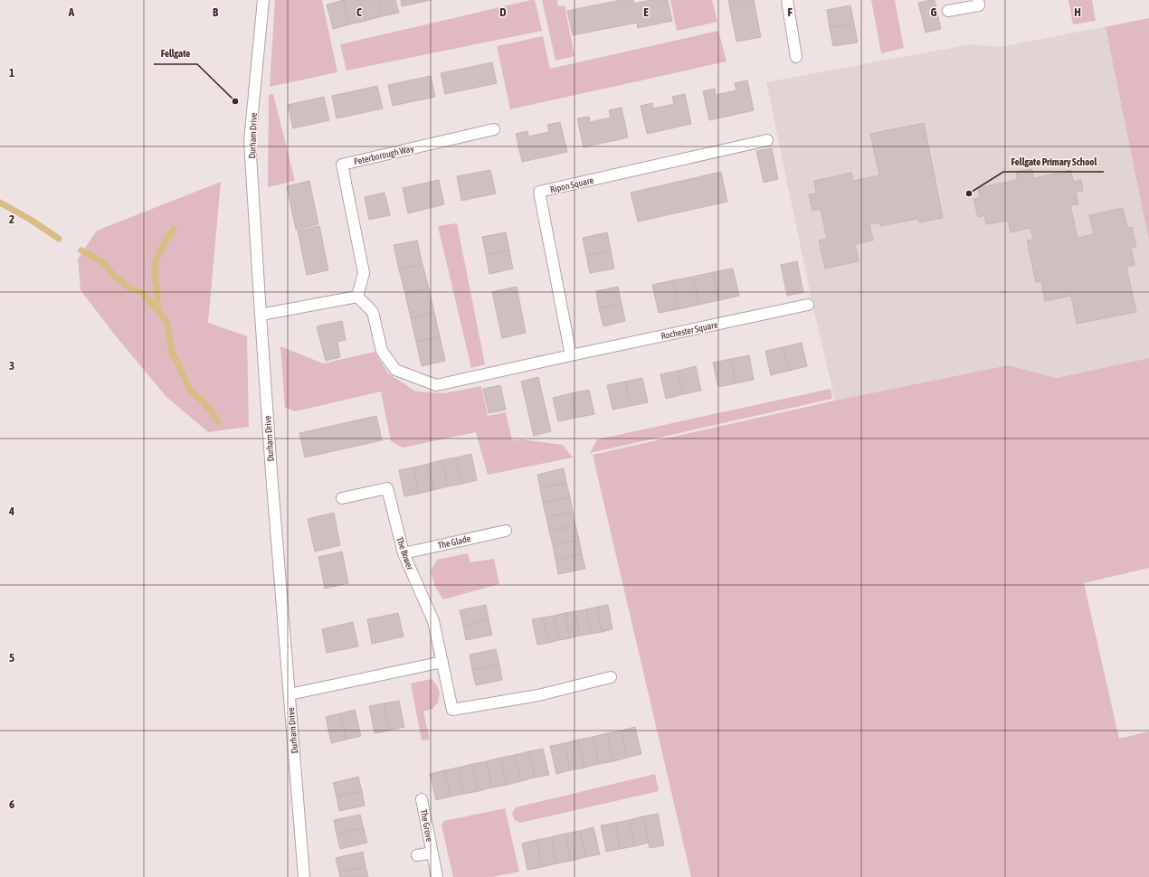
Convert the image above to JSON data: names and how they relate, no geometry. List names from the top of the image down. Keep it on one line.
{"streets":{"street":["Durham Drive","Peterborough Way","Ripon Square","Rochester Square","The Glade","The Bower","The Grove"]},"crossings":[["Ripon Square","Rochester Square"],["The Glade","The Bower"]],"places":["Fellgate","Fellgate Primary School"],"grid":{"columns":["A","B","C","D","E","F","G","H"],"rows":["1","2","3","4","5","6"]}}
